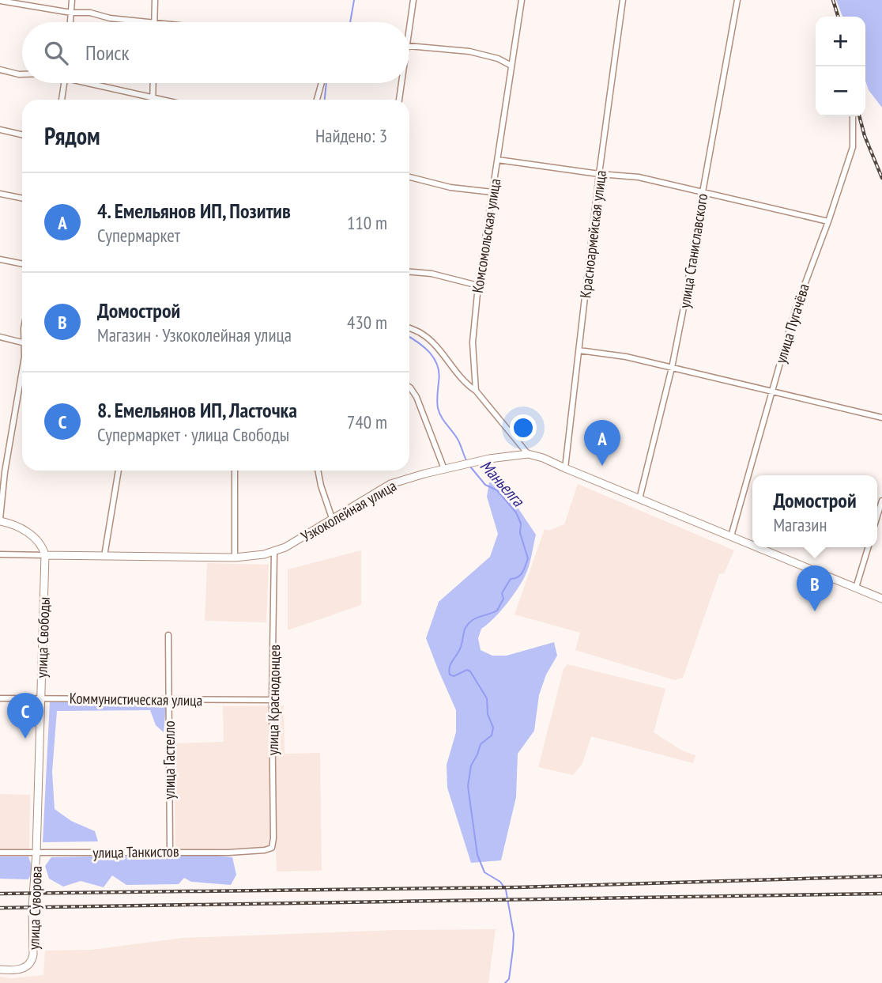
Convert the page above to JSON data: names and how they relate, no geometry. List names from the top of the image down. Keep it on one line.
{"streets":{"street":["Красноармейская улица","Комсомольская улица","улица Станиславского","улица Пугачёва","Узкоколейная улица","улица Свободы","Коммунистическая улица","улица Краснодонцев","улица Гастелло","улица Танкистов","улица Суворова"]},"crossings":[["Красноармейская улица","Узкоколейная улица"],["улица Станиславского","Узкоколейная улица"],["улица Пугачёва","Узкоколейная улица"],["Узкоколейная улица","улица Свободы"],["Узкоколейная улица","улица Краснодонцев"],["улица Свободы","Коммунистическая улица"],["улица Свободы","улица Танкистов"],["улица Свободы","улица Суворова"],["Коммунистическая улица","улица Краснодонцев"],["Коммунистическая улица","улица Гастелло"],["улица Краснодонцев","улица Танкистов"],["улица Гастелло","улица Танкистов"],["улица Танкистов","улица Суворова"]],"water":["Маньелга"],"page":{"map_buttons":["+","−"],"search":"Поиск","heading":["Рядом","Найдено: 3"],"list":[{"mark":"A","name":"4. Емельянов ИП, Позитив","note":"Супермаркет","value":"110 m"},{"mark":"B","name":"Домострой","note":"Магазин · Узкоколейная улица","value":"430 m"},{"mark":"C","name":"8. Емельянов ИП, Ласточка","note":"Супермаркет · улица Свободы","value":"740 m"}],"pins":["A","B","C"],"popup":["Домострой","Магазин"]}}
